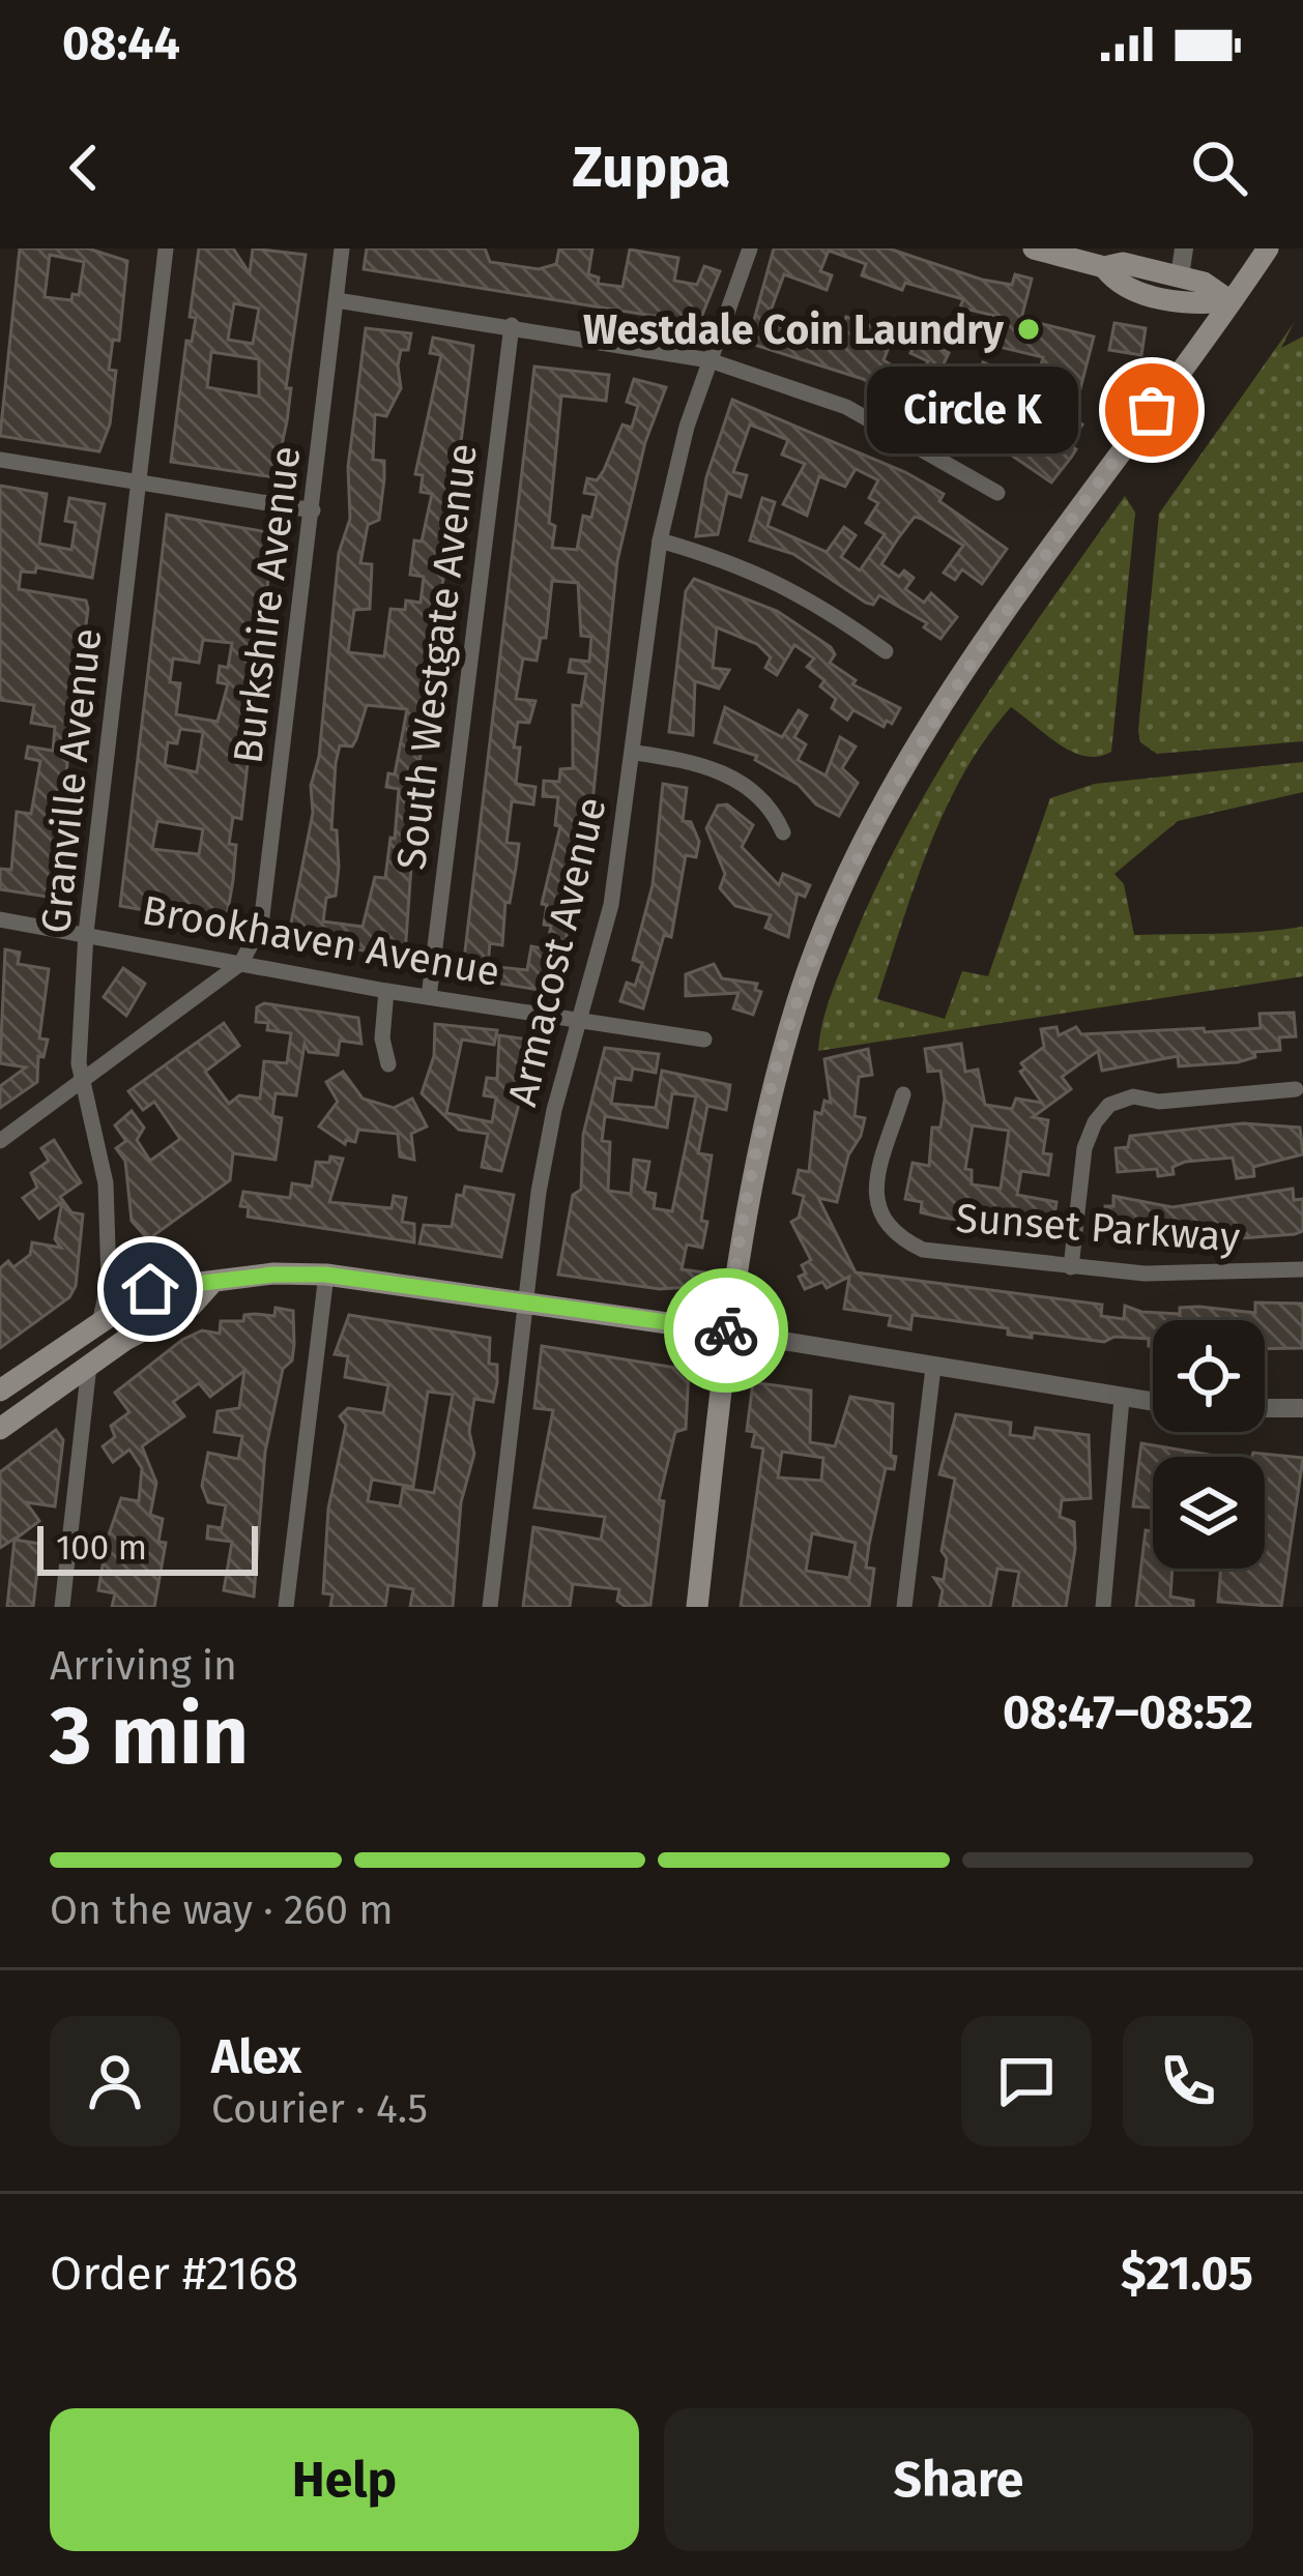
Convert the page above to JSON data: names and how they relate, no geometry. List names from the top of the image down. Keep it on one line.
{"streets":{"street":["Burkshire Avenue","South Westgate Avenue","Granville Avenue","Brookhaven Avenue","Armacost Avenue","Sunset Parkway"]},"crossings":[["Burkshire Avenue","Brookhaven Avenue"],["South Westgate Avenue","Brookhaven Avenue"],["Granville Avenue","Brookhaven Avenue"],["Brookhaven Avenue","Armacost Avenue"]],"places":["Westdale Coin Laundry","Circle K"],"scale_bar":"100 m","page":{"status":"08:44","header":"Zuppa","bubble":"Circle K","scale":"100 m","heading":["3 min","Arriving in","08:47–08:52"],"panel":["Alex","Courier · 4.5","Order #2168","$21.05"],"bar":"On the way · 260 m","buttons":["Help","Share"]}}
